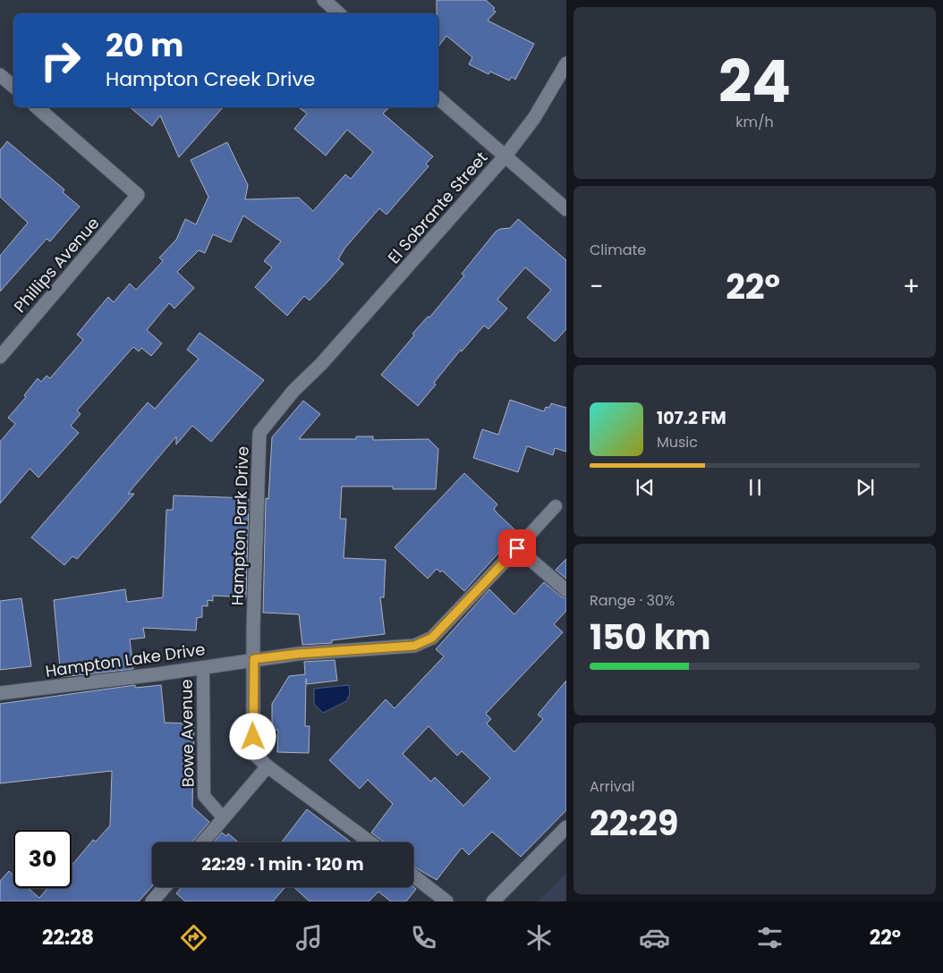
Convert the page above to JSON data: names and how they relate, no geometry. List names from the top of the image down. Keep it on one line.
{"streets":{"street":["El Sobrante Street","Phillips Avenue","Hampton Park Drive","Hampton Lake Drive"],"lane":["Bowe Avenue"]},"crossings":[["El Sobrante Street","Hampton Park Drive"],["Hampton Park Drive","Hampton Lake Drive"],["Hampton Lake Drive","Bowe Avenue"]],"page":{"tile":[["24","km/h"],"Climate",["Range · 30%","150 km"],["Arrival","22:29"]],"turn":["20 m","Hampton Creek Drive"],"heat":["−","22°","+"],"song":["107.2 FM","Music"],"limit":"30","trip":"22:29 · 1 min · 120 m","tabs":["22:28","22°"]}}
